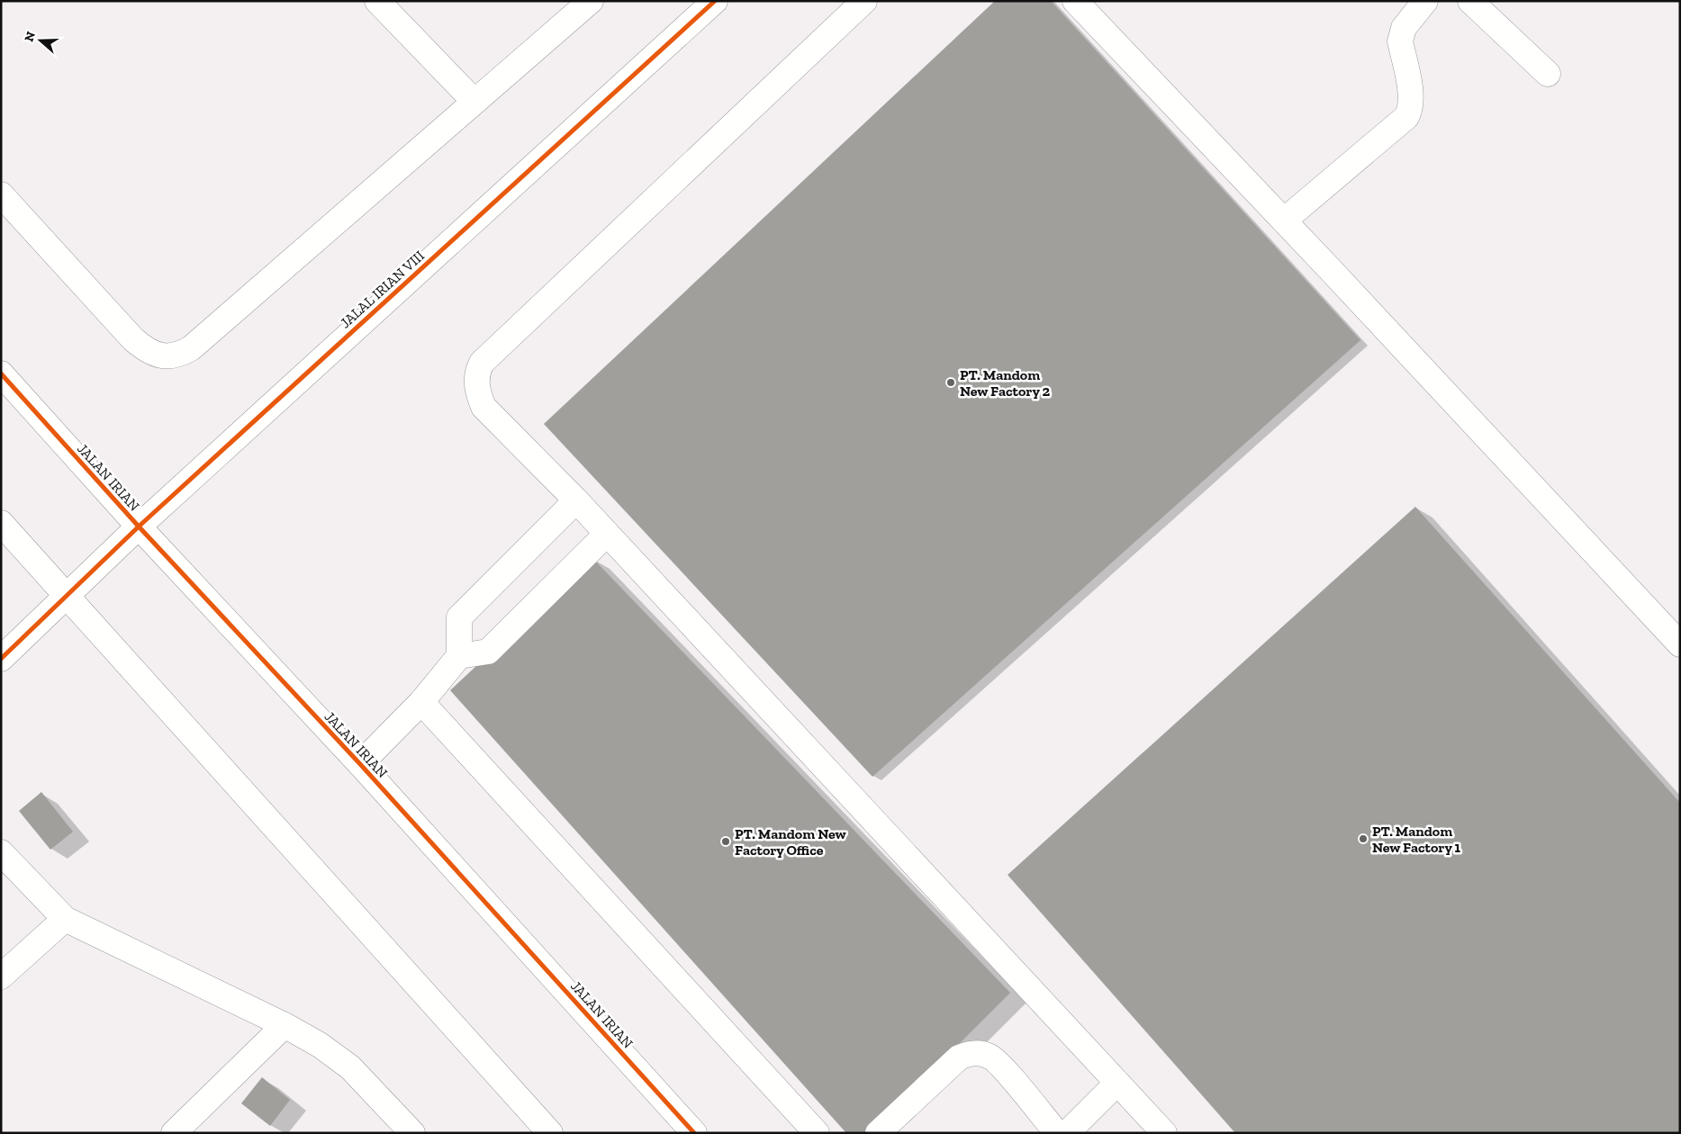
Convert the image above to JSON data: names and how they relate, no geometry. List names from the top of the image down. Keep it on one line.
{"streets":{"street":["JALAL IRIAN VIII","JALAN IRIAN"]},"crossings":[["JALAL IRIAN VIII","JALAN IRIAN"]],"places":["PT. Mandom New Factory 2","PT. Mandom New Factory 1","PT. Mandom New Factory Office"],"north":"left"}
